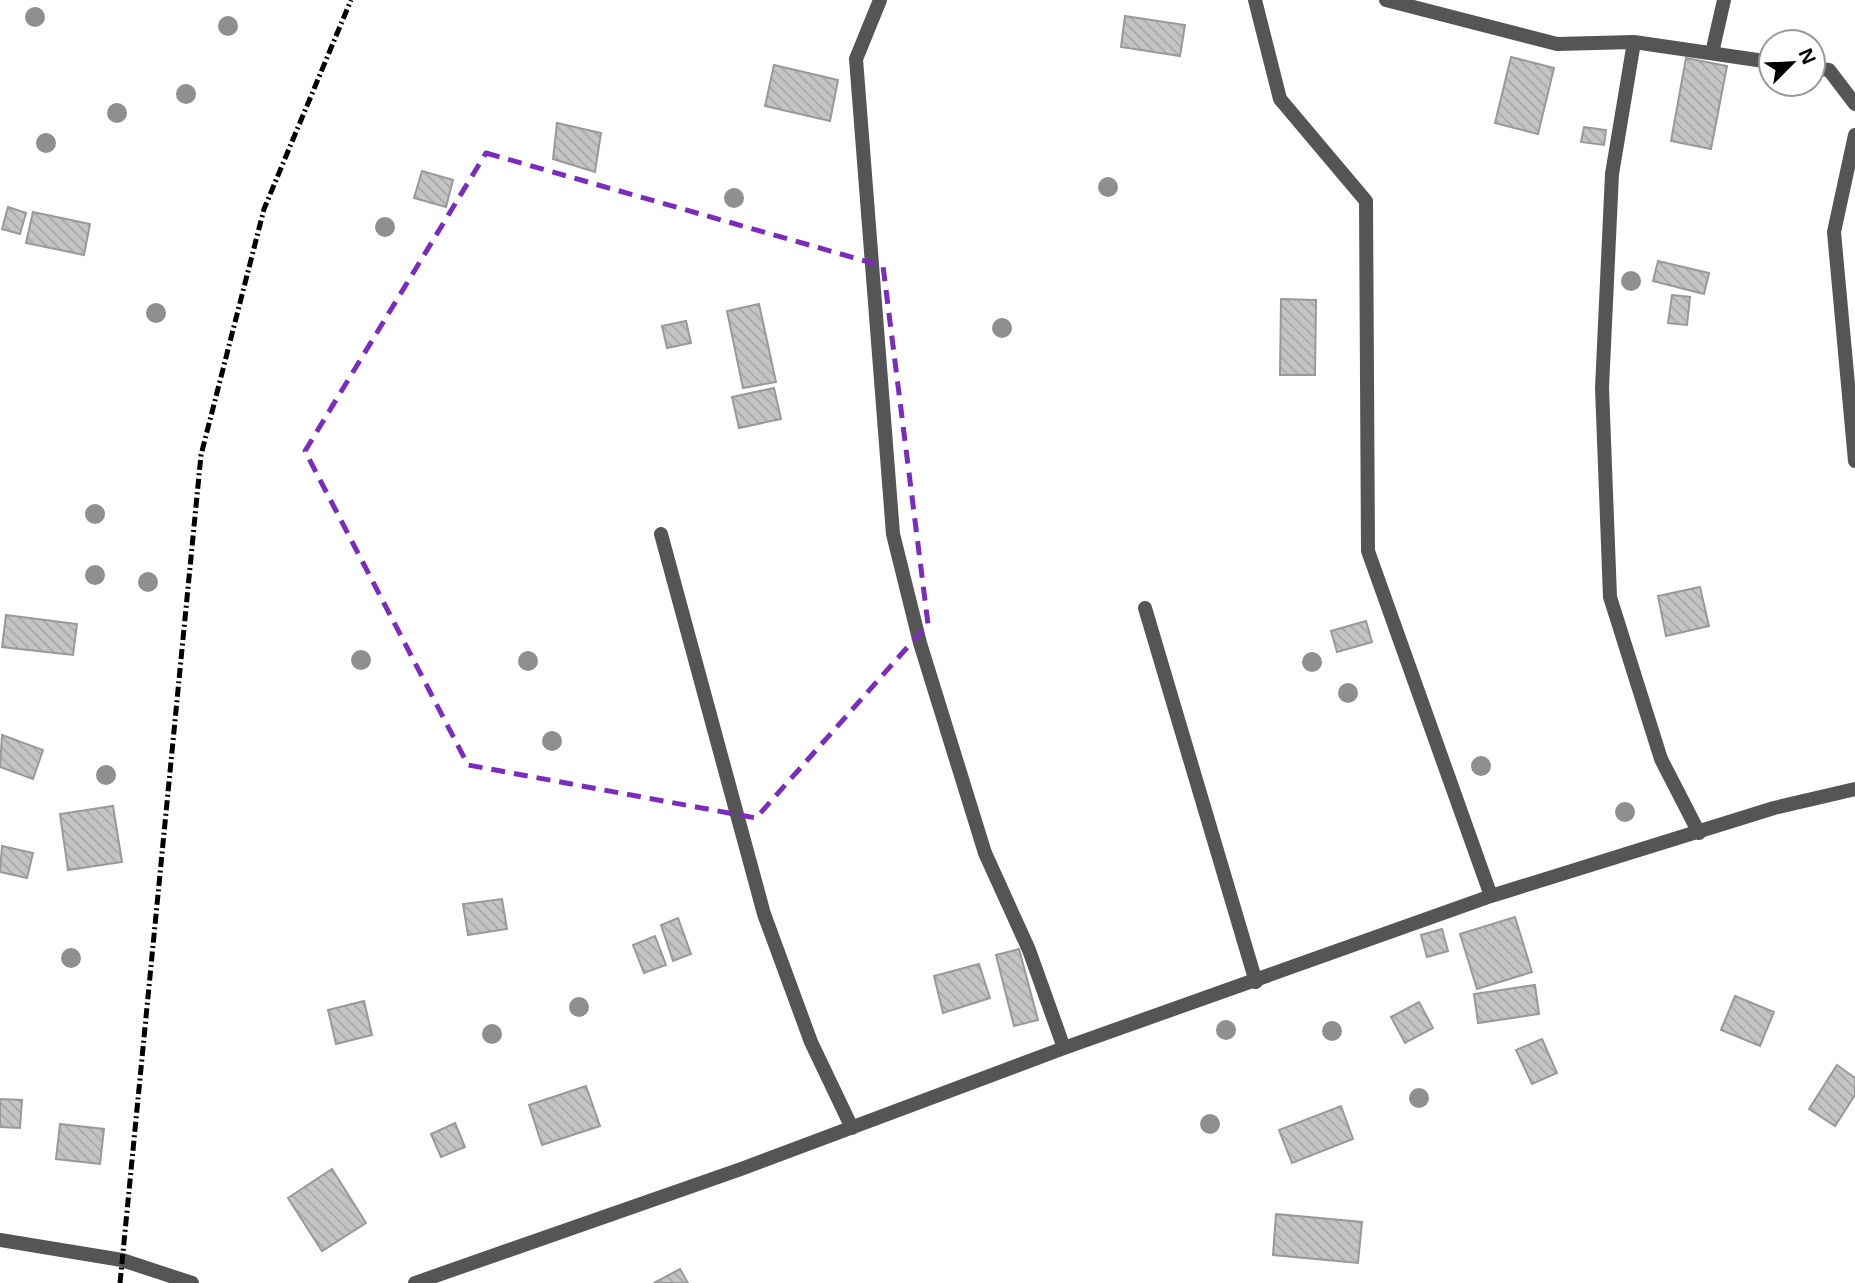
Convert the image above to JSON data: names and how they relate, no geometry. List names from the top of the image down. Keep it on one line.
{"north":"top right"}
